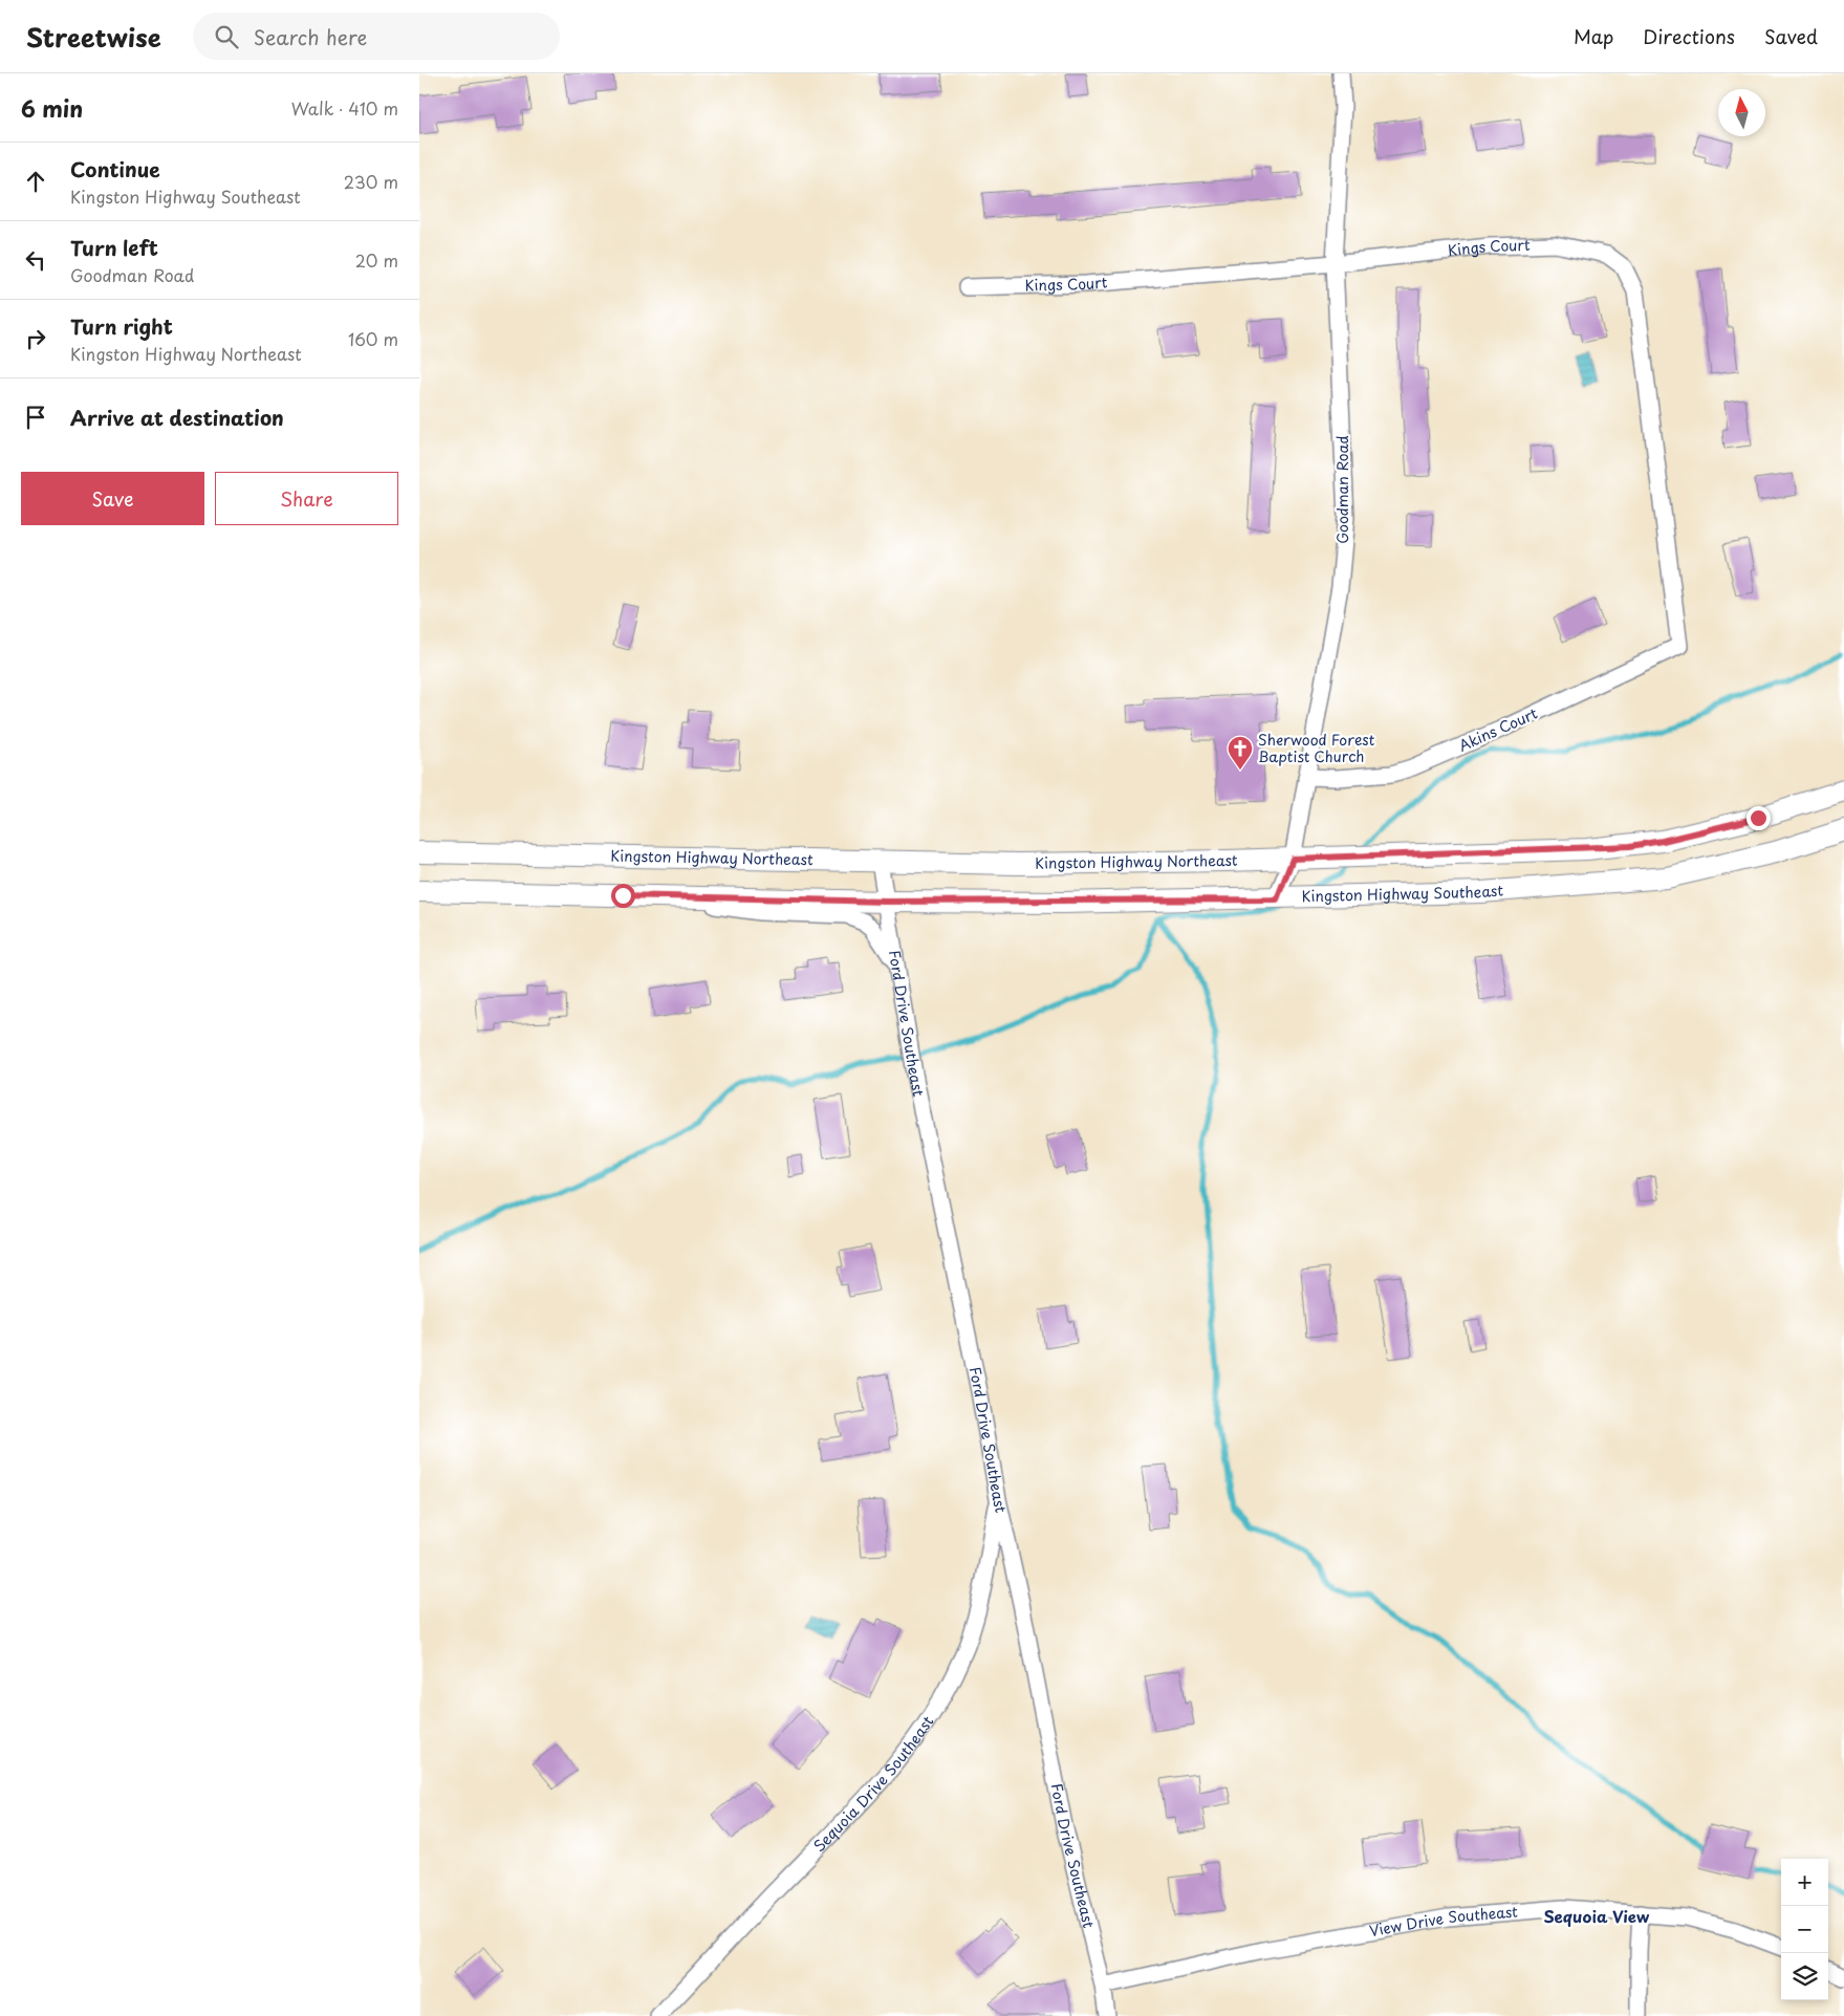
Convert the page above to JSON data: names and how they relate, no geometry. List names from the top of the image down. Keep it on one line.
{"streets":{"main road":["Kingston Highway Northeast","Kingston Highway Southeast"],"street":["Kings Court","Goodman Road","Akins Court","Ford Drive Southeast","Sequoia Drive Southeast","View Drive Southeast"]},"crossings":[["Kings Court","Goodman Road"],["Kings Court","Akins Court"],["Goodman Road","Akins Court"],["Goodman Road","Kingston Highway Northeast"],["Goodman Road","Kingston Highway Southeast"],["Kingston Highway Northeast","Ford Drive Southeast"],["Kingston Highway Southeast","Ford Drive Southeast"],["Ford Drive Southeast","Sequoia Drive Southeast"],["Ford Drive Southeast","View Drive Southeast"]],"districts":["Sequoia View"],"places":{"church":["Sherwood Forest Baptist Church"]},"north":"top","page":{"header":"Streetwise","search":"Search here","nav":["Map","Directions","Saved"],"heading":["6 min","Walk · 410 m"],"list":[["Continue","Kingston Highway Southeast","230 m"],["Turn left","Goodman Road","20 m"],["Turn right","Kingston Highway Northeast","160 m"],"Arrive at destination"],"buttons":["Save","Share"],"map_buttons":["+","−"]}}
